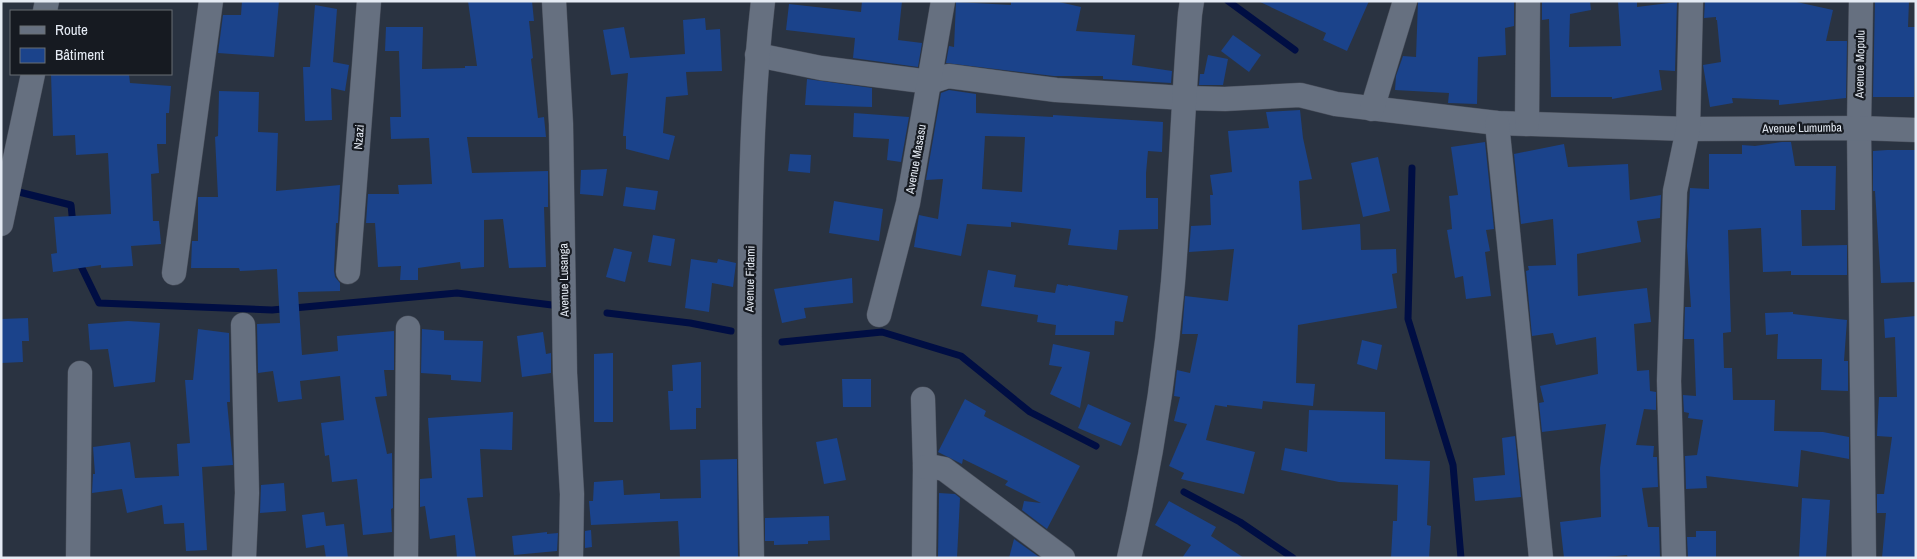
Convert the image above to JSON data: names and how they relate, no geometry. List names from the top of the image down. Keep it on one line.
{"streets":{"street":["Avenue Mopulu","Avenue Lumumba","Nzazi","Avenue Masasu","Avenue Fidami","Avenue Lusanga"]},"crossings":[["Avenue Mopulu","Avenue Lumumba"],["Avenue Lumumba","Avenue Masasu"],["Avenue Lumumba","Avenue Fidami"]],"legend":["Route","Bâtiment"]}
